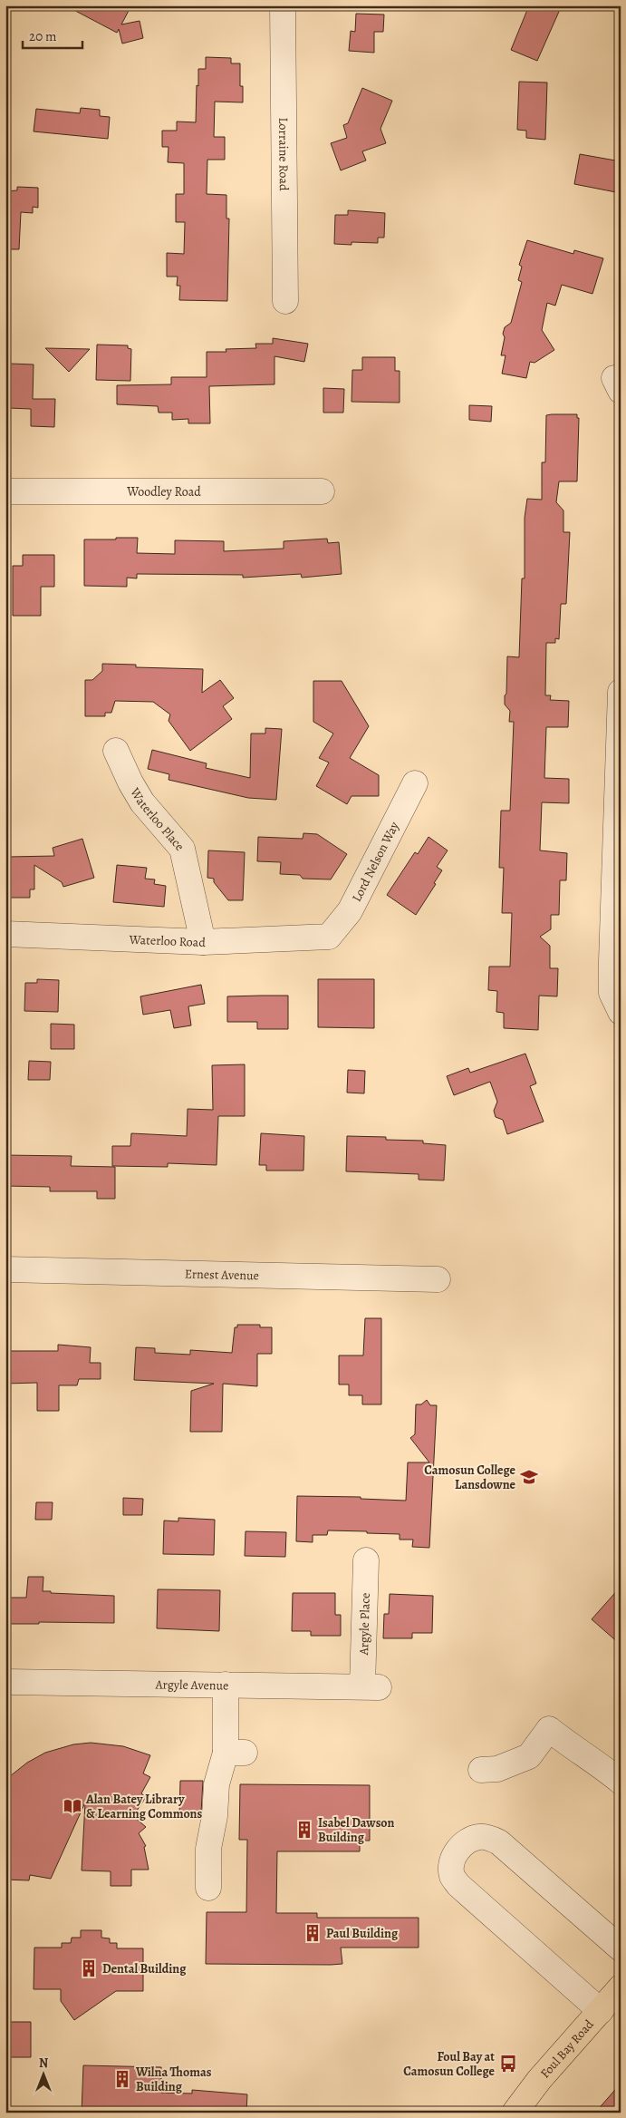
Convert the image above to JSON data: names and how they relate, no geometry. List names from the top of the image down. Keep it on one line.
{"streets":{"main road":["Foul Bay Road"],"street":["Lorraine Road","Woodley Road","Waterloo Place","Lord Nelson Way","Waterloo Road","Ernest Avenue","Argyle Place","Argyle Avenue"]},"crossings":[["Waterloo Place","Waterloo Road"],["Lord Nelson Way","Waterloo Road"],["Argyle Place","Argyle Avenue"]],"places":{"school or university":["Camosun College Lansdowne"],"library":["Alan Batey Library & Learning Commons"],"building":["Isabel Dawson Building","Paul Building","Dental Building","Wilna Thomas Building"],"bus stop":["Foul Bay at Camosun College"]},"scale_bar":"20 m","north":"top"}
